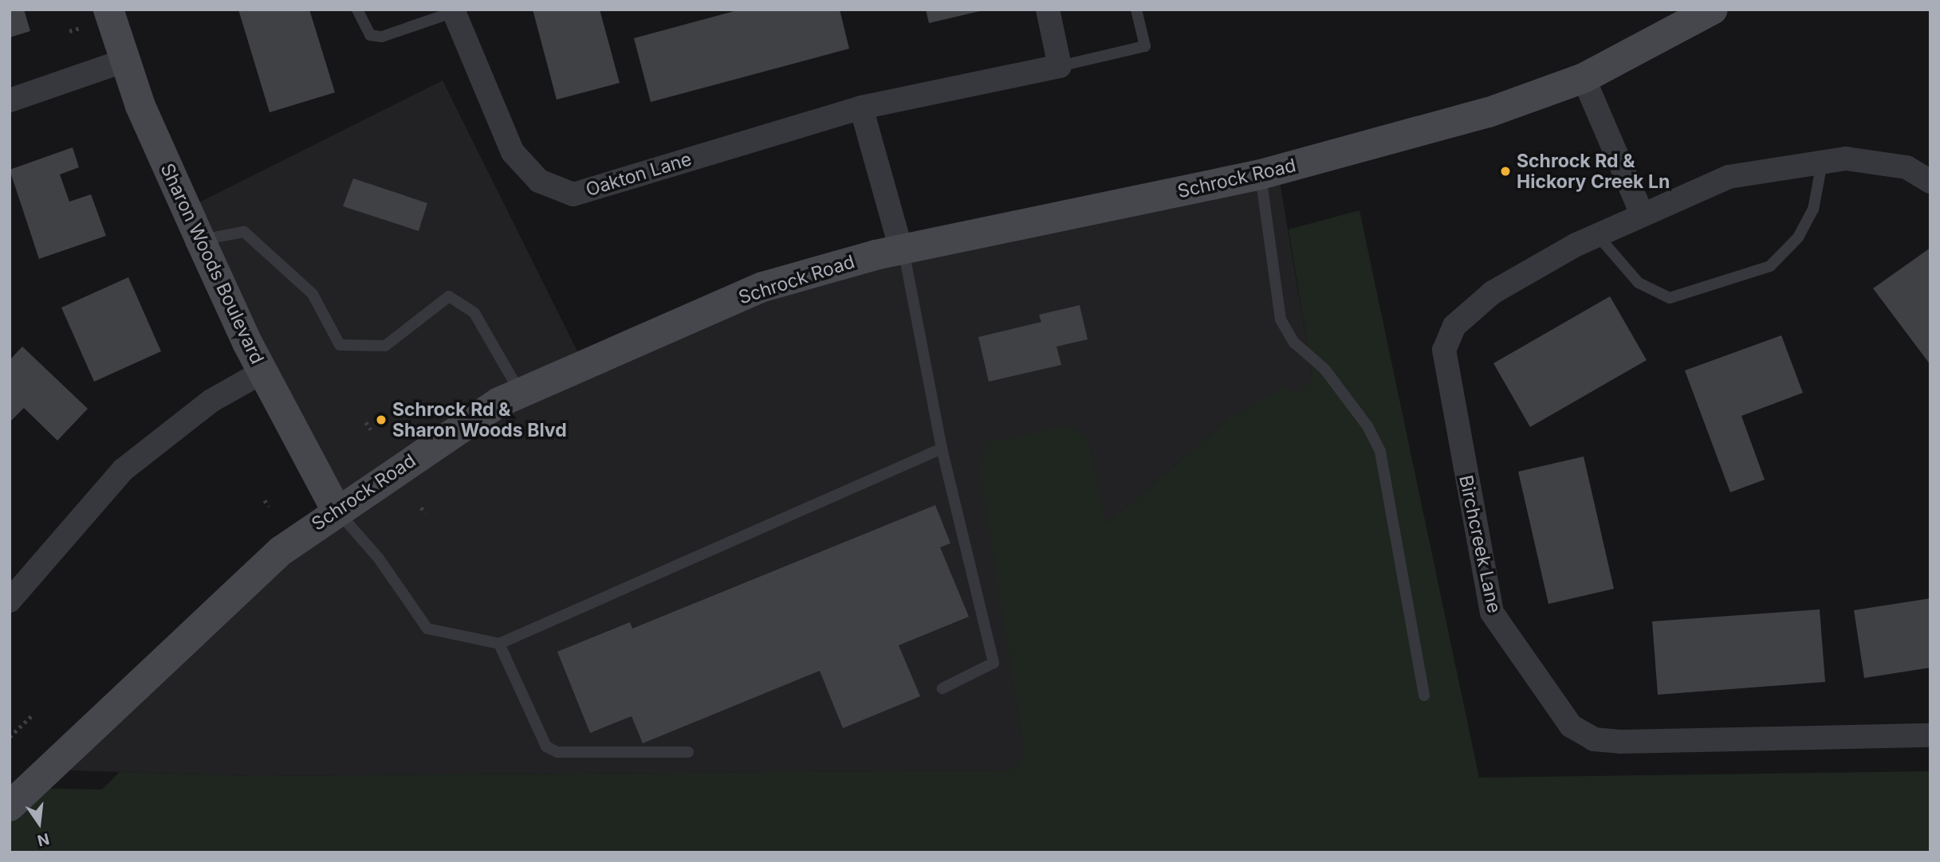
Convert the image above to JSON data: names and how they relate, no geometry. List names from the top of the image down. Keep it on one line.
{"streets":{"main road":["Schrock Road","Sharon Woods Boulevard"],"street":["Oakton Lane","Birchcreek Lane"]},"crossings":[["Schrock Road","Sharon Woods Boulevard"]],"places":["Schrock Rd & Hickory Creek Ln","Schrock Rd & Sharon Woods Blvd"],"north":"bottom"}
